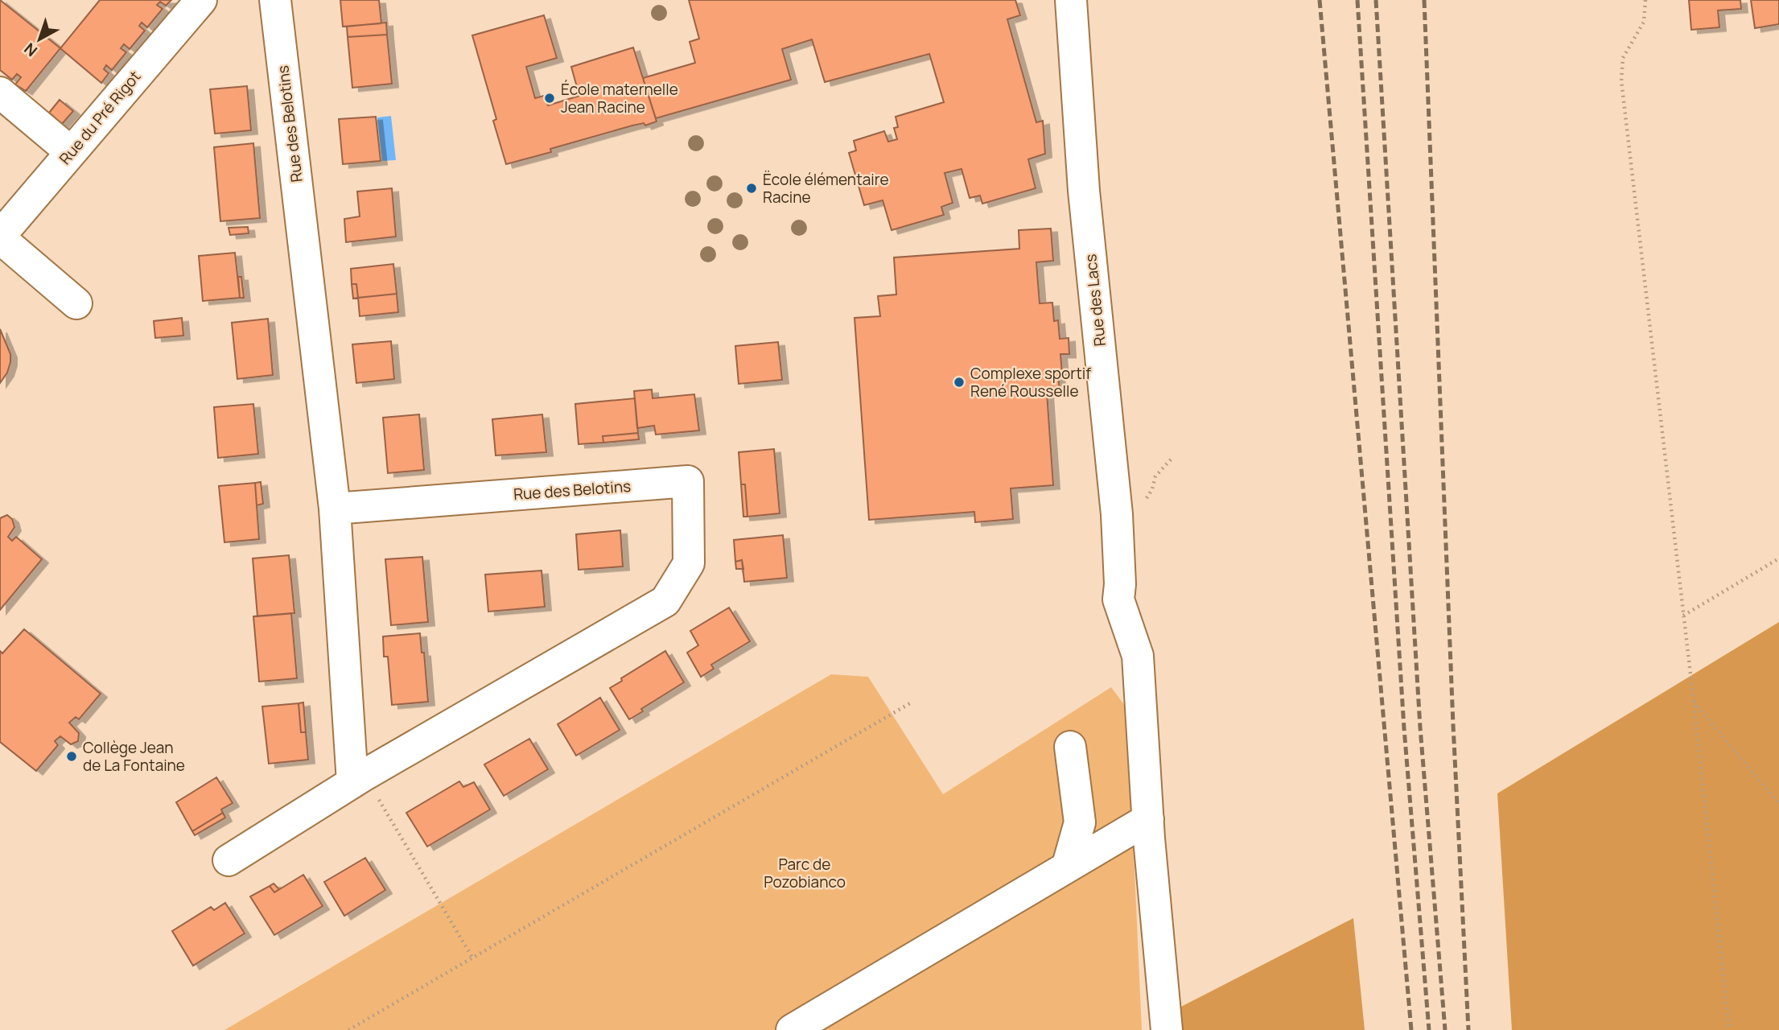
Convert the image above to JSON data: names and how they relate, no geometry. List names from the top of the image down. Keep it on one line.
{"streets":{"street":["Rue du Pré Rigot","Rue des Belotins","Rue des Lacs"]},"parks":["Parc de Pozobianco"],"places":["École maternelle Jean Racine","Ëcole élémentaire Racine","Complexe sportif René Rousselle","Collège Jean de La Fontaine"],"north":"bottom left"}
